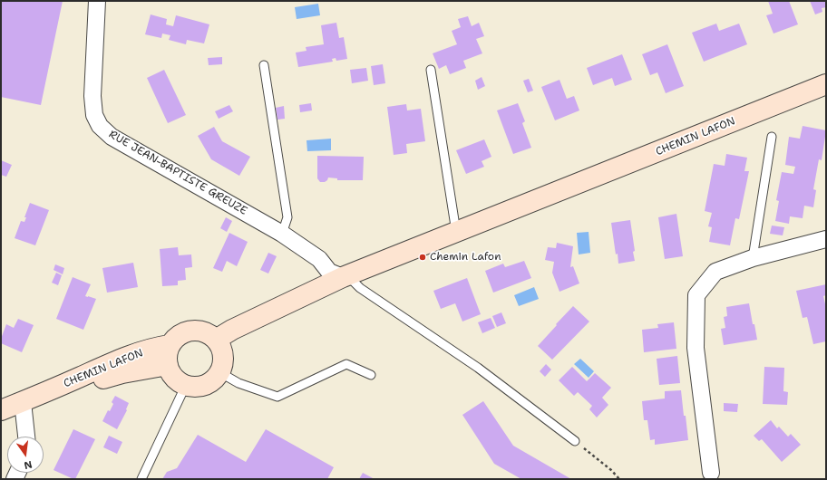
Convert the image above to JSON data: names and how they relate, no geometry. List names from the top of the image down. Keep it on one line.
{"streets":{"street":["CHEMIN LAFON","RUE JEAN-BAPTISTE GREUZE"]},"crossings":[["CHEMIN LAFON","RUE JEAN-BAPTISTE GREUZE"]],"places":["Chemin Lafon"],"north":"bottom"}
